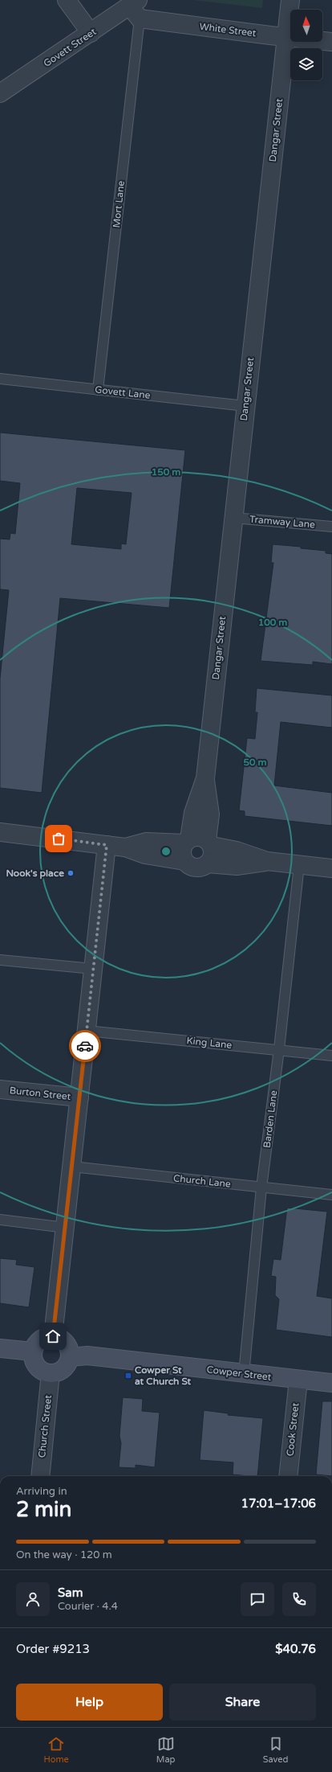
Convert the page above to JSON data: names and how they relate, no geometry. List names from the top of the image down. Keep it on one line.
{"streets":{"main road":["Cowper Street"],"street":["White Street","Govett Street","Dangar Street","Burton Street","Church Street","Cook Street"],"lane":["Mort Lane","Govett Lane","Tramway Lane","King Lane","Barden Lane","Church Lane"]},"crossings":[["White Street","Govett Street"],["White Street","Dangar Street"],["White Street","Mort Lane"],["Govett Street","Mort Lane"],["Dangar Street","Govett Lane"],["Dangar Street","Tramway Lane"],["Mort Lane","Govett Lane"],["King Lane","Barden Lane"],["Barden Lane","Church Lane"],["Barden Lane","Cowper Street"],["Cowper Street","Church Street"],["Cowper Street","Cook Street"]],"places":{"other":["Nook's place"],"transit":["Cowper St at Church St"]},"north":"top","page":{"heading":["2 min","Arriving in","17:01–17:06"],"panel":["Sam","Courier · 4.4","Order #9213","$40.76"],"bar":"On the way · 120 m","buttons":["Help","Share"],"tabs":["Home","Map","Saved"]},"rings":["150 m","100 m","50 m"]}
